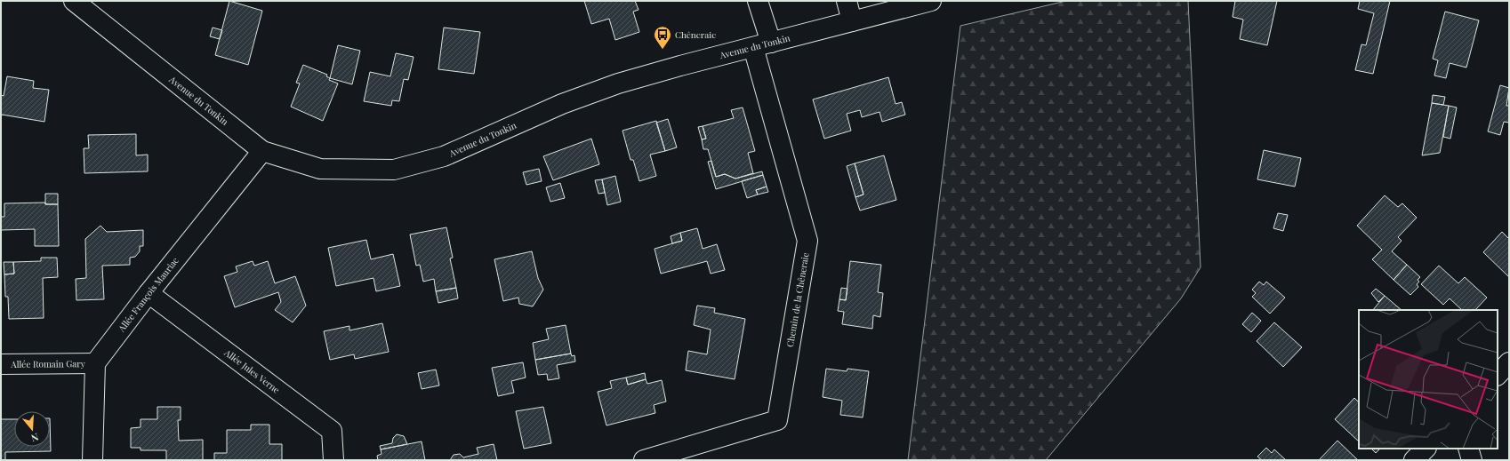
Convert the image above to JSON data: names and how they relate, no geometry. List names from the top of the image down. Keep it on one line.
{"streets":{"street":["Avenue du Tonkin","Allée François Mauriac","Chemin de la Chêneraie","Allée Romain Gary","Allée Jules Verne"]},"crossings":[["Avenue du Tonkin","Allée François Mauriac"],["Avenue du Tonkin","Chemin de la Chêneraie"],["Allée François Mauriac","Allée Romain Gary"],["Allée François Mauriac","Allée Jules Verne"]],"places":{"bus stop":["Chêneraie"]},"north":"bottom"}
